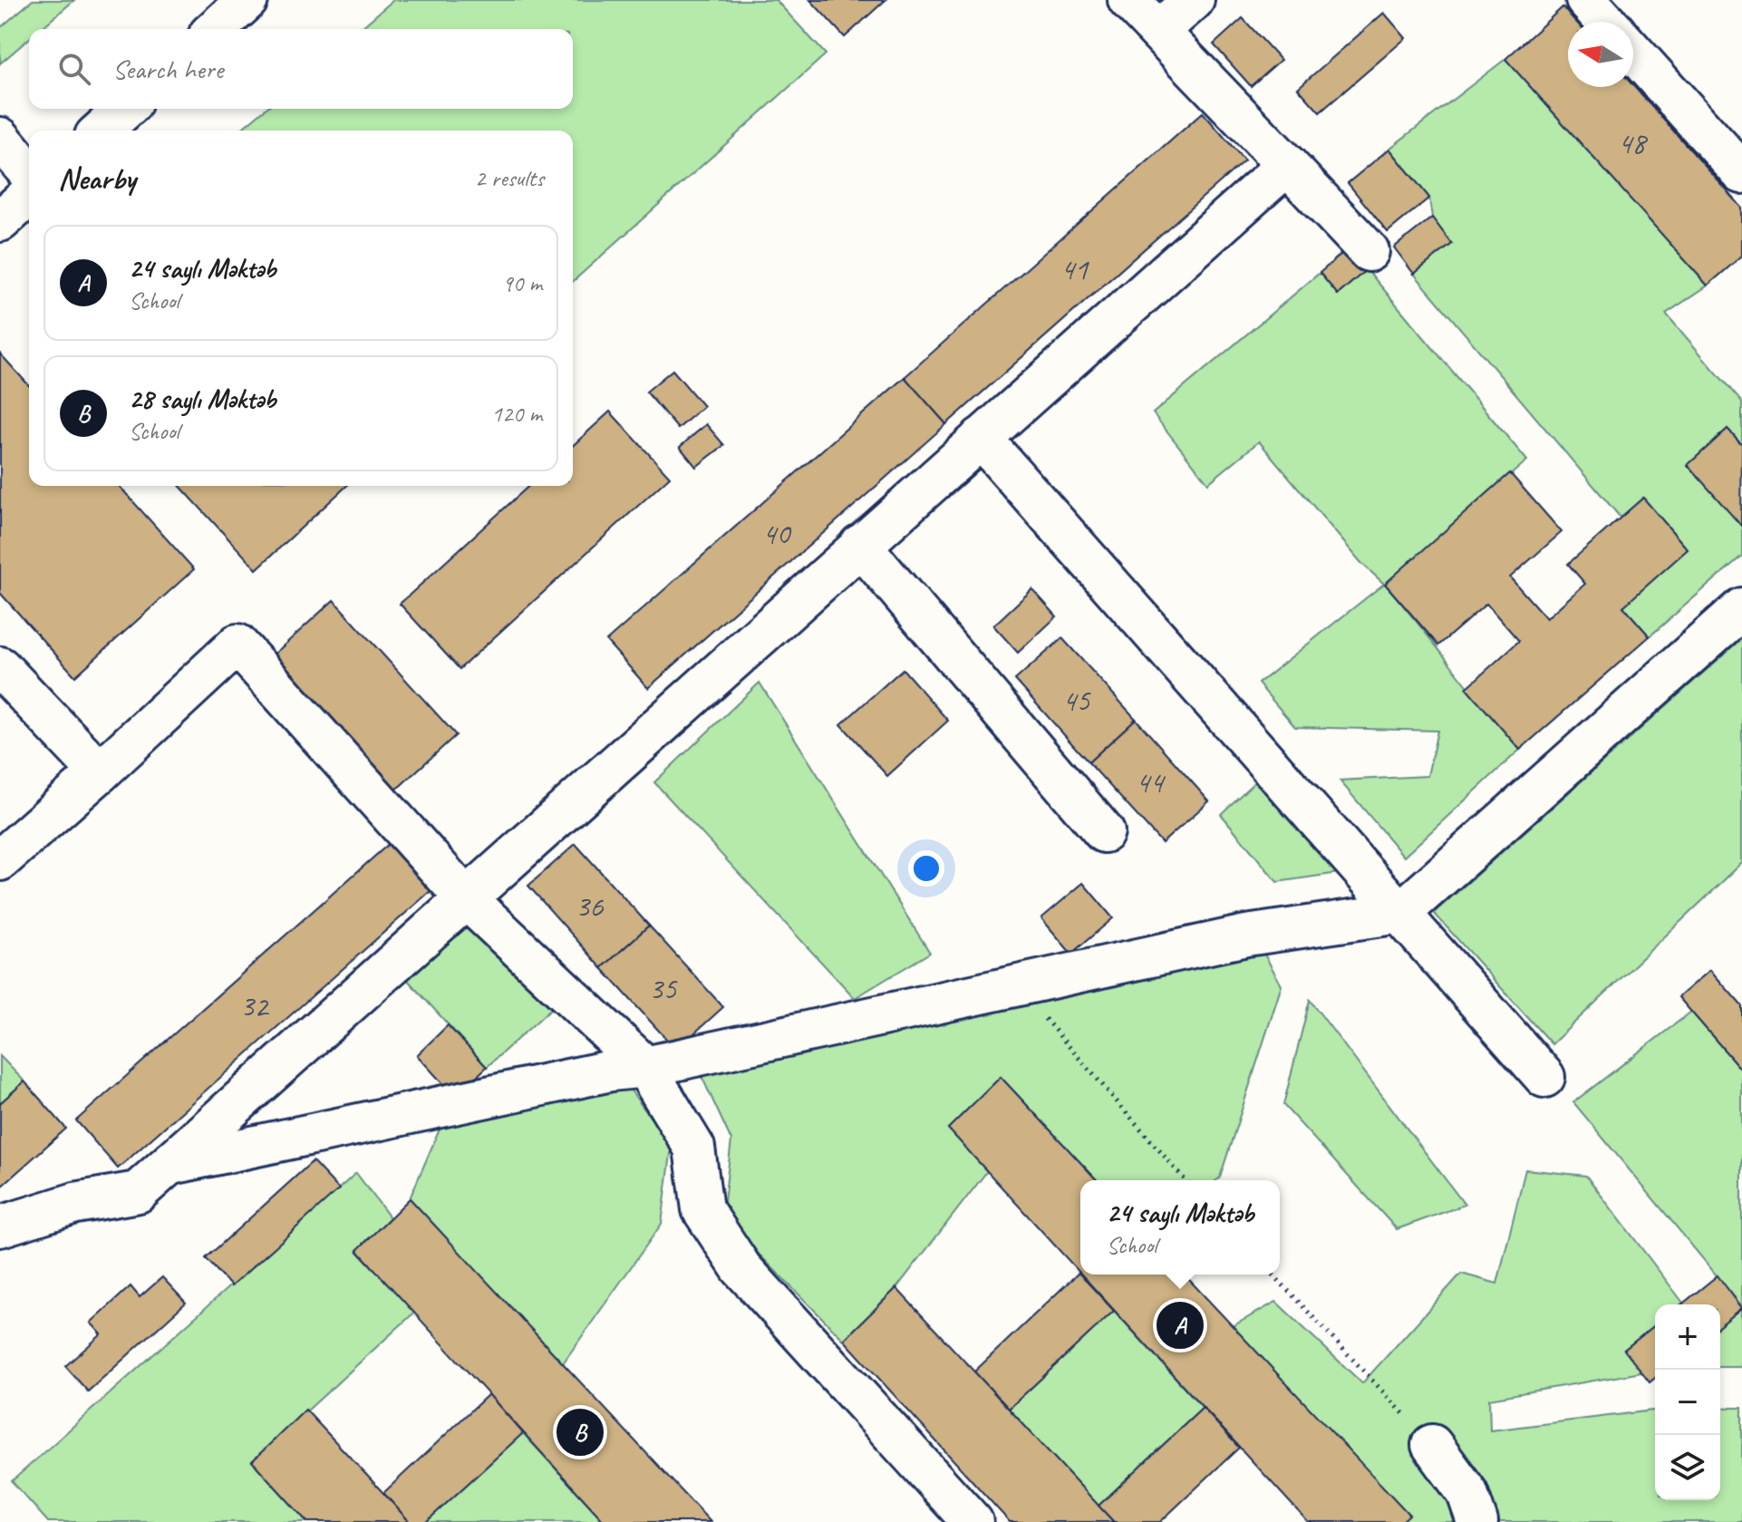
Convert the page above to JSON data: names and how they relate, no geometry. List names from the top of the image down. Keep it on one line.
{"house_numbers":["48","41","40","45","44","36","35","32"],"north":"left","page":{"search":"Search here","heading":["Nearby","2 results"],"list":[{"mark":"A","name":"24 saylı Məktəb","note":"School","value":"90 m"},{"mark":"B","name":"28 saylı Məktəb","note":"School","value":"120 m"}],"popup":["24 saylı Məktəb","School"],"pins":["A","B"],"map_buttons":["+","−"]}}
